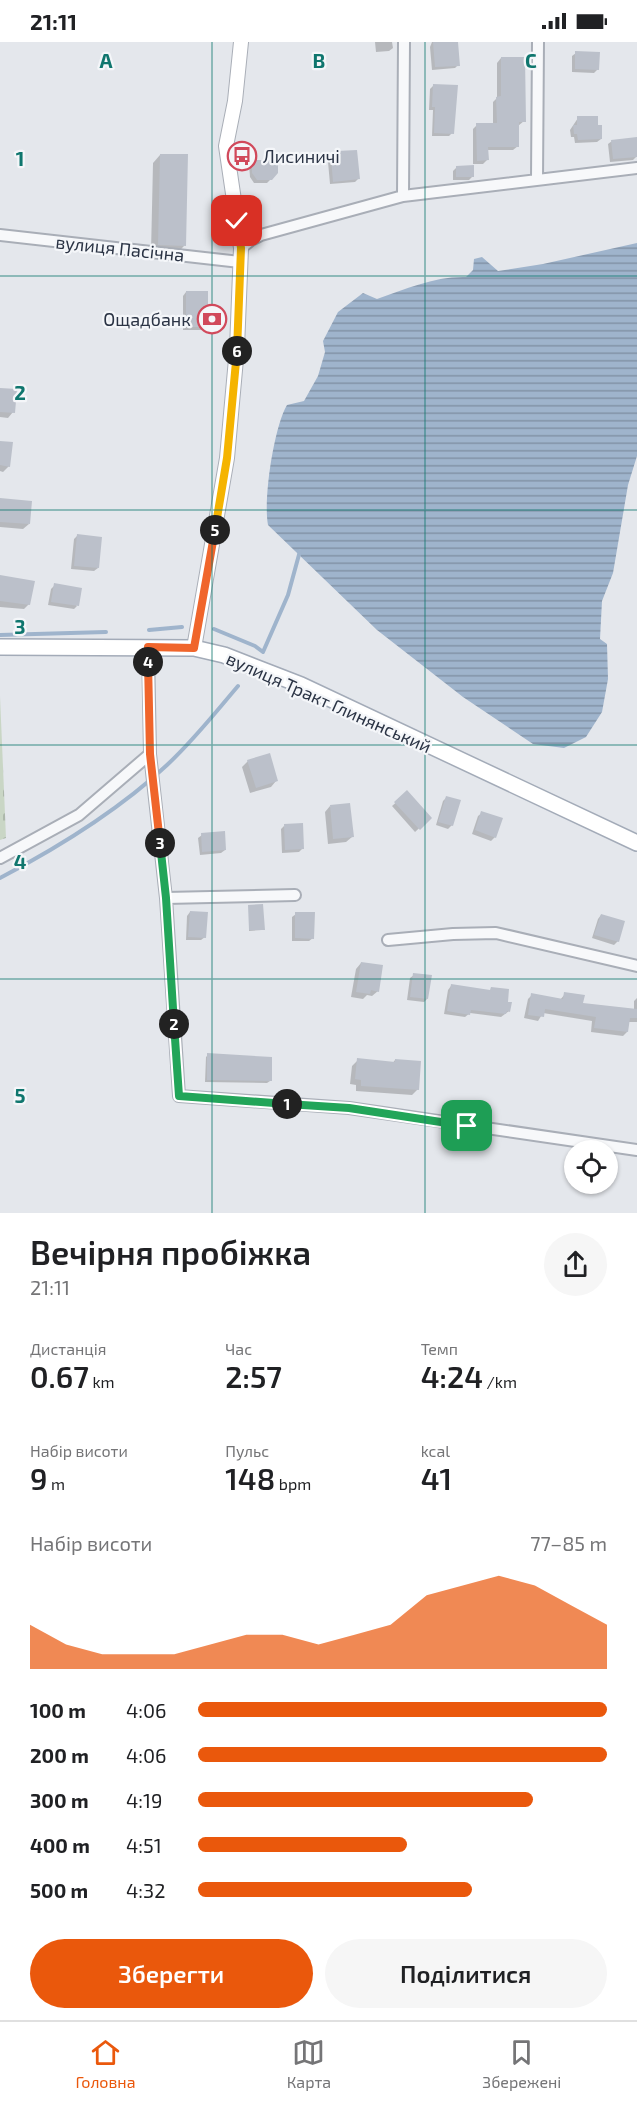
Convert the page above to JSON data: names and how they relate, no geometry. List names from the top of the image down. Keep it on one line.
{"streets":{"main road":["вулиця Тракт Глинянський"],"street":["вулиця Пасічна"]},"places":{"bus stop":["Лисиничі"],"bank":["Ощадбанк"]},"page":{"status":"21:11","pins":["6","5","4","3","2","1"],"heading":["Вечірня пробіжка","21:11"],"stats":[["Дистанція","0.67 km"],["Час","2:57"],["Темп","4:24 /km"],["Набір висоти","9 m"],["Пульс","148 bpm"],["kcal","41"]],"chart":["Набір висоти","77–85 m"],"list":[{"name":"100 m","note":"4:06"},{"name":"200 m","note":"4:06"},{"name":"300 m","note":"4:19"},{"name":"400 m","note":"4:51"},{"name":"500 m","note":"4:32"}],"buttons":["Зберегти","Поділитися"],"tabs":["Головна","Карта","Збережені"]},"grid":{"columns":["A","B","C"],"rows":["1","2","3","4","5"]}}
